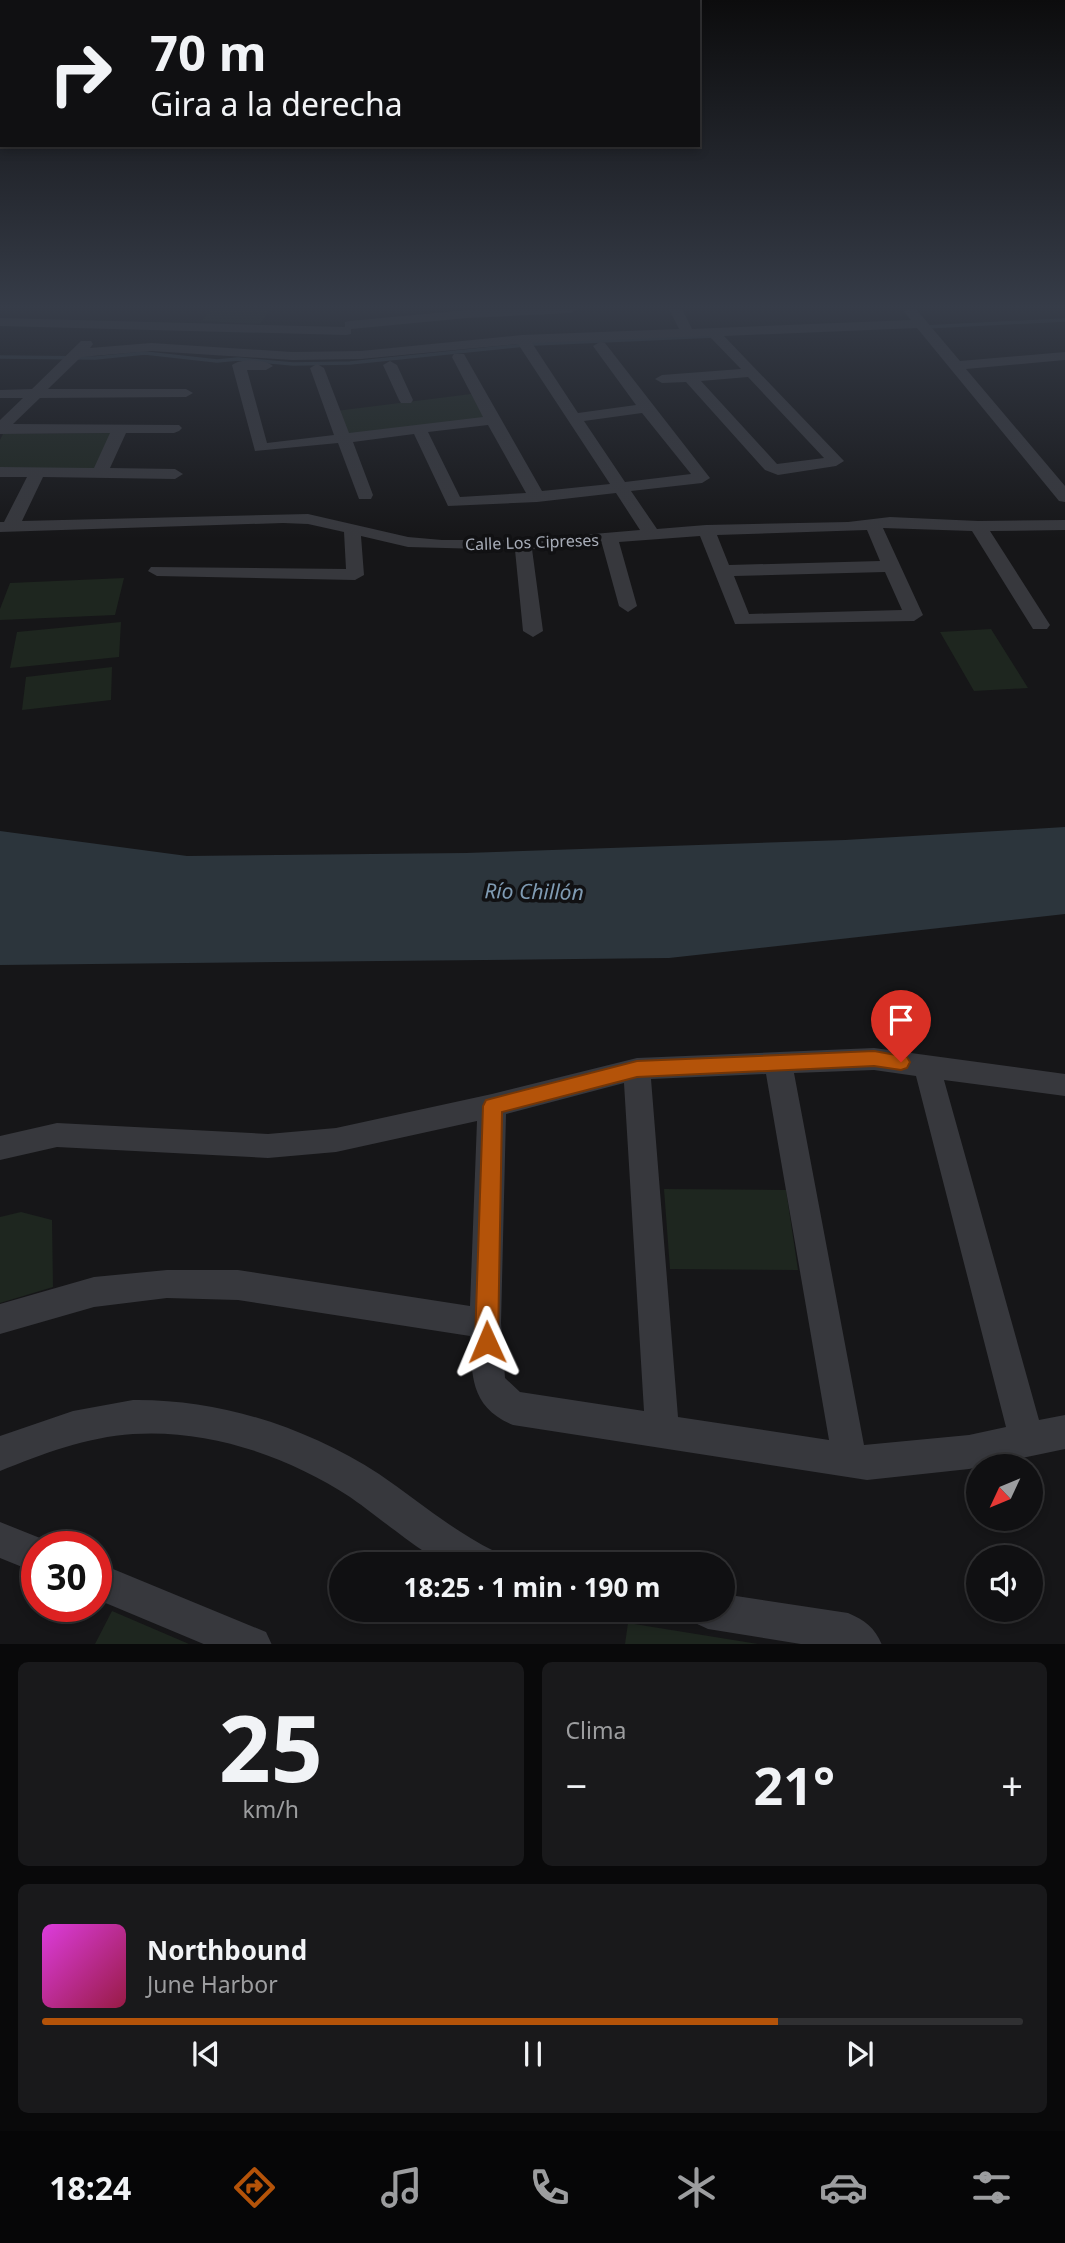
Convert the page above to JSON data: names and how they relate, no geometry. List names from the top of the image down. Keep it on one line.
{"streets":{"street":["Calle Los Cipreses"]},"water":["Río Chillón"],"north":"bottom left","page":{"turn":["70 m","Gira a la derecha"],"limit":"30","trip":"18:25 · 1 min · 190 m","tile":[["25","km/h"],"Clima"],"heat":["−","21°","+"],"song":["Northbound","June Harbor"],"tabs":"18:24"}}
